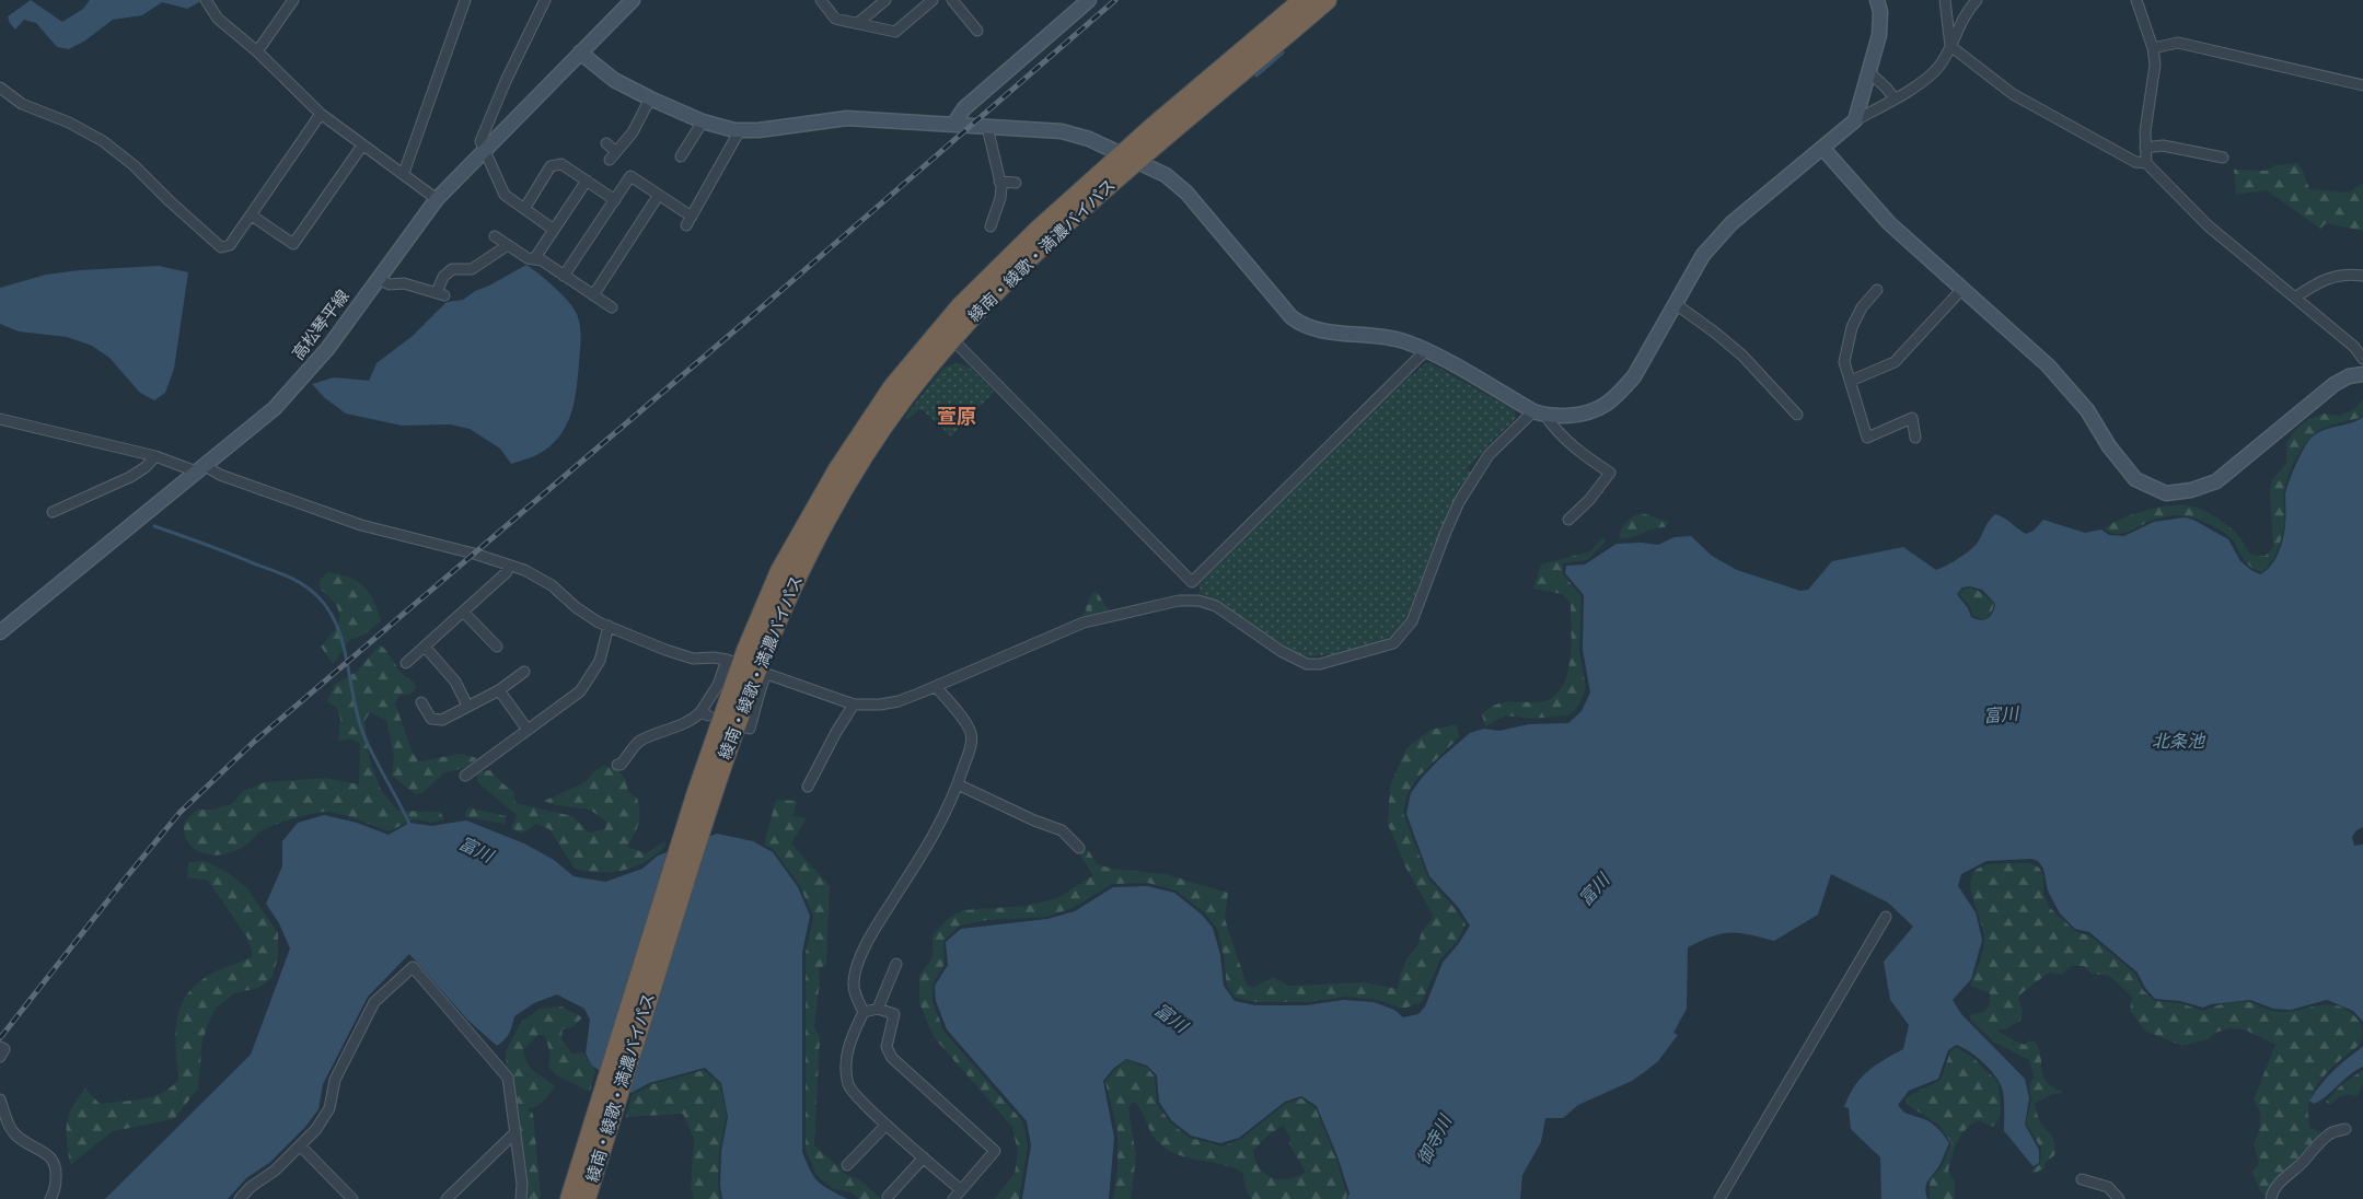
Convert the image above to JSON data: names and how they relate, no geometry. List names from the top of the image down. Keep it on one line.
{"streets":{"highway":["綾南・綾歌・満濃バイパス"],"street":["高松琴平線"]},"districts":["萱原"],"water":["富川","北条池","御寺川"]}
